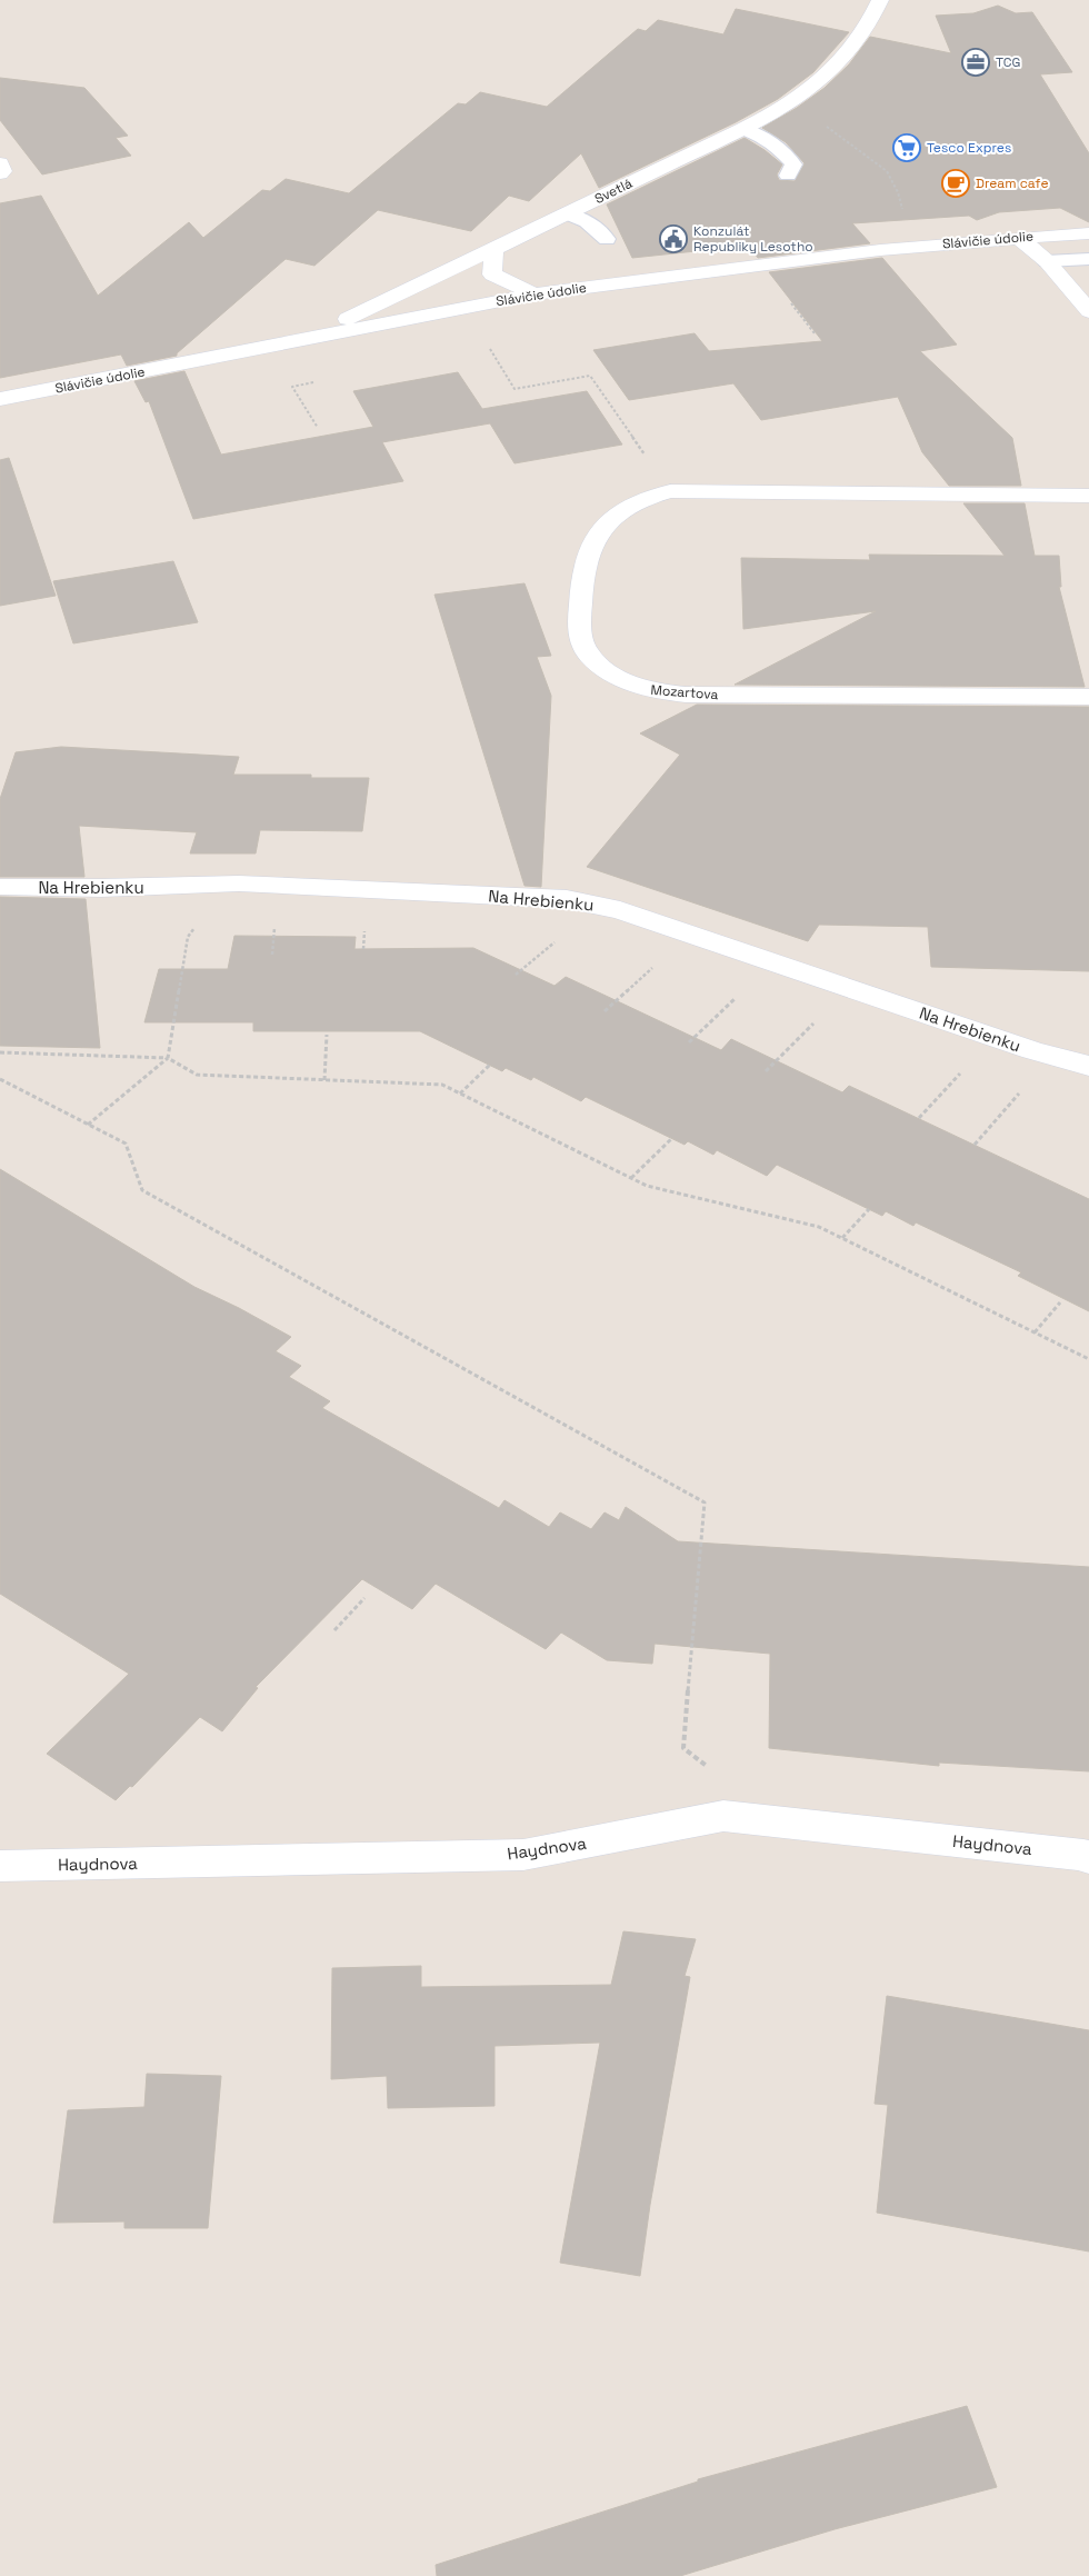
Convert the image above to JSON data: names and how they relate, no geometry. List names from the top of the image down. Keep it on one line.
{"streets":{"street":["Svetlá","Slávičie údolie","Mozartova","Na Hrebienku","Haydnova"]},"crossings":[["Svetlá","Slávičie údolie"]],"places":{"office":["TCG"],"supermarket":["Tesco Expres"],"cafe":["Dream cafe"],"public building":["Konzulát Republiky Lesotho"]}}
